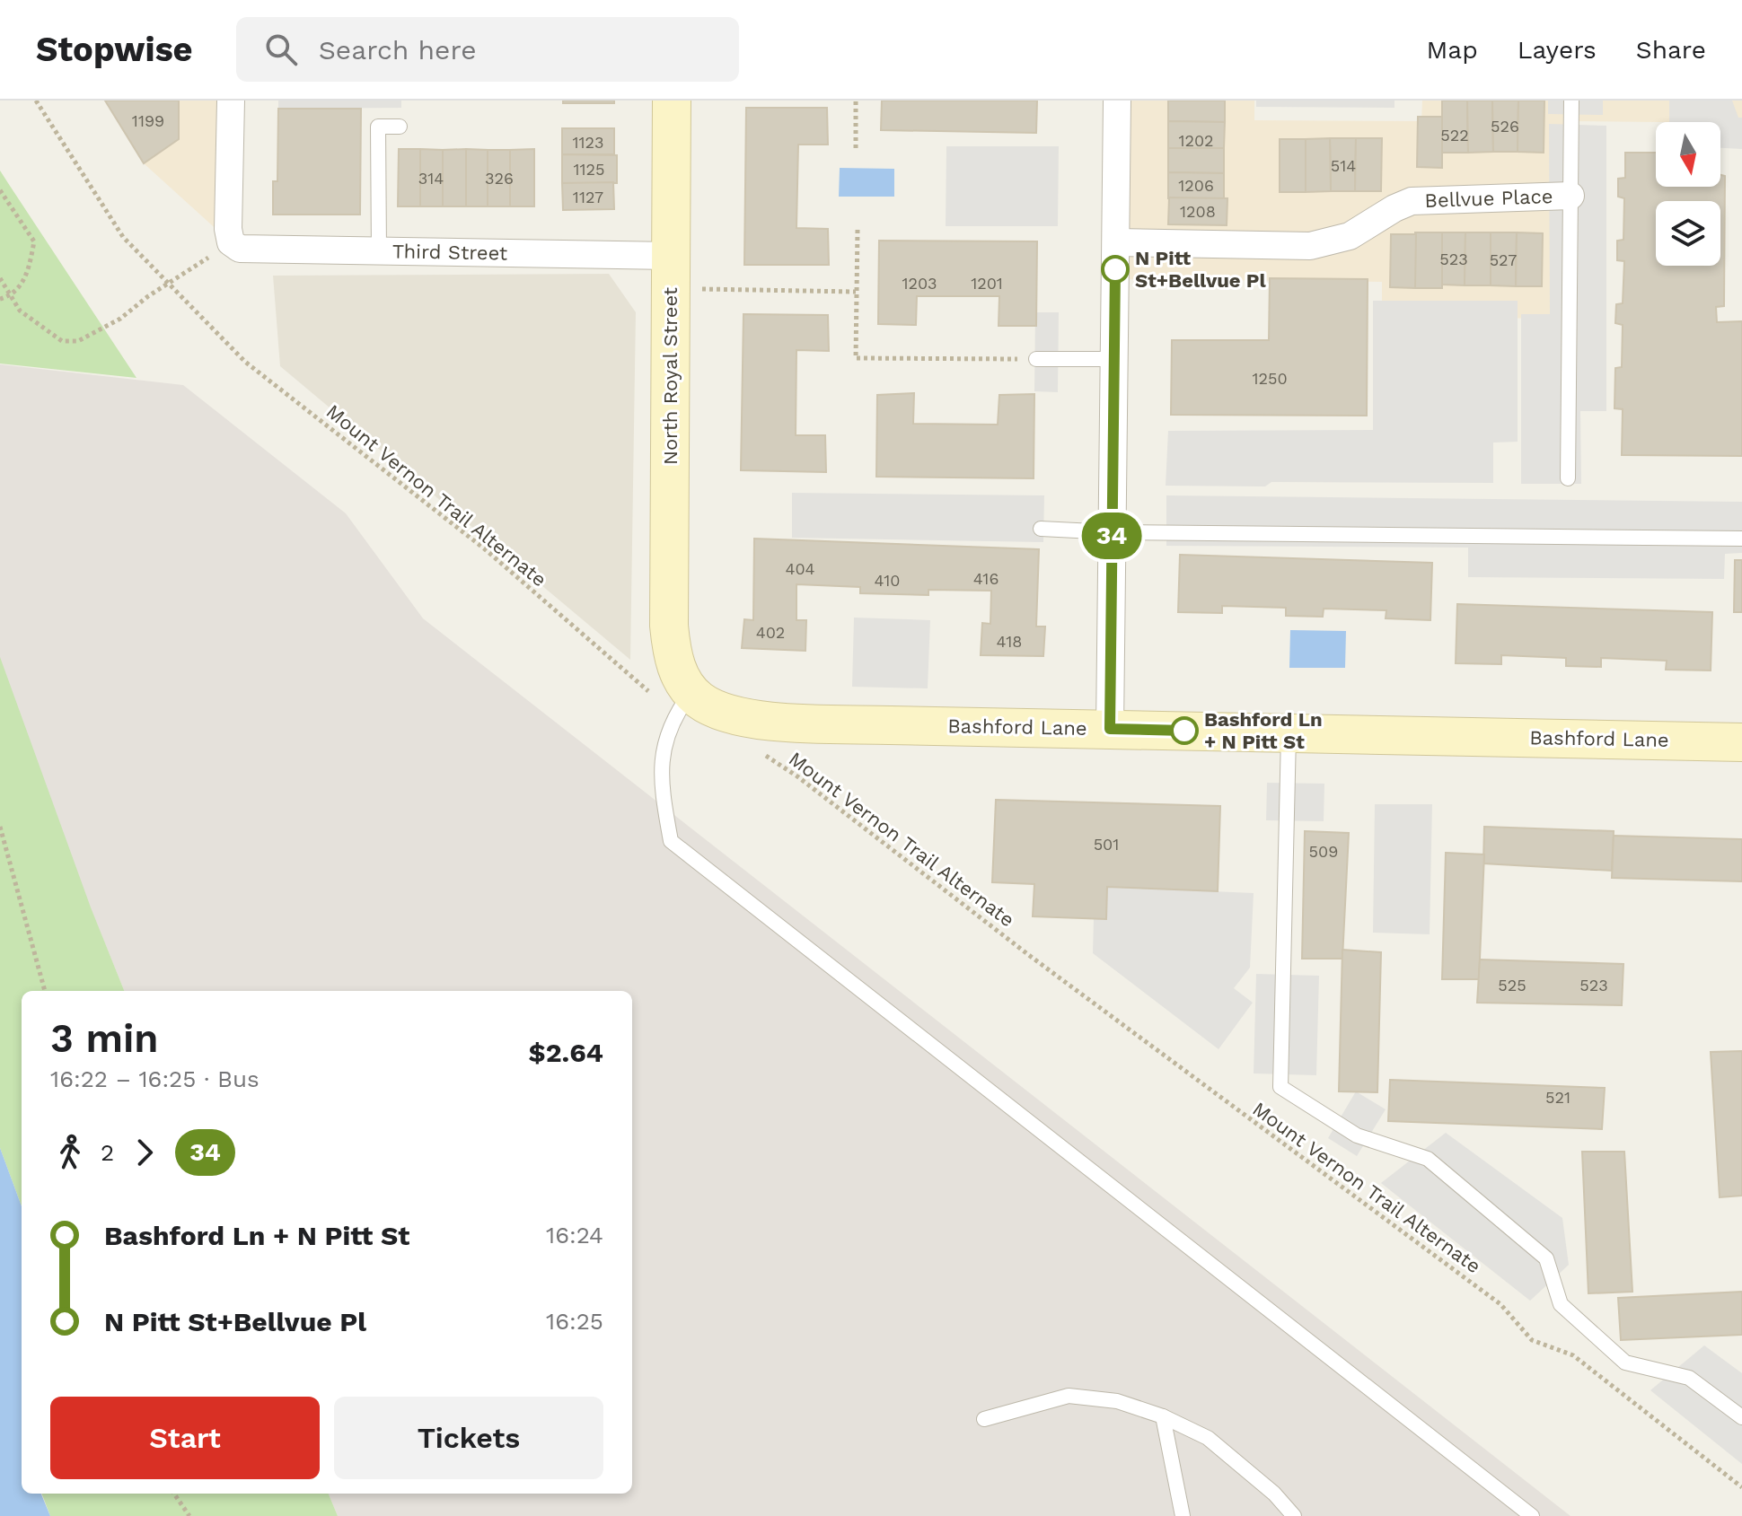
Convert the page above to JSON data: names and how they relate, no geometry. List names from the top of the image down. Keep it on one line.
{"streets":{"street":["Bellvue Place","Third Street","North Royal Street","Bashford Lane"],"path":["Mount Vernon Trail Alternate"]},"crossings":[["Third Street","North Royal Street"],["North Royal Street","Bashford Lane"],["Mount Vernon Trail Alternate","Bashford Lane"]],"places":["N Pitt St+Bellvue Pl","Bashford Ln + N Pitt St"],"lines":["bus line 34"],"house_numbers":["1199","526","522","1202","1123","514","1125","314","326","1206","1127","1208","523","527","1203","1201","1250","404","416","410","402","418","501","509","525","523","521"],"north":"bottom","page":{"header":"Stopwise","search":"Search here","nav":["Map","Layers","Share"],"on_map":"34","heading":["3 min","16:22 – 16:25 · Bus","$2.64"],"legs":["2","34"],"list":[{"name":"Bashford Ln + N Pitt St","value":"16:24"},{"name":"N Pitt St+Bellvue Pl","value":"16:25"}],"buttons":["Start","Tickets"]}}
